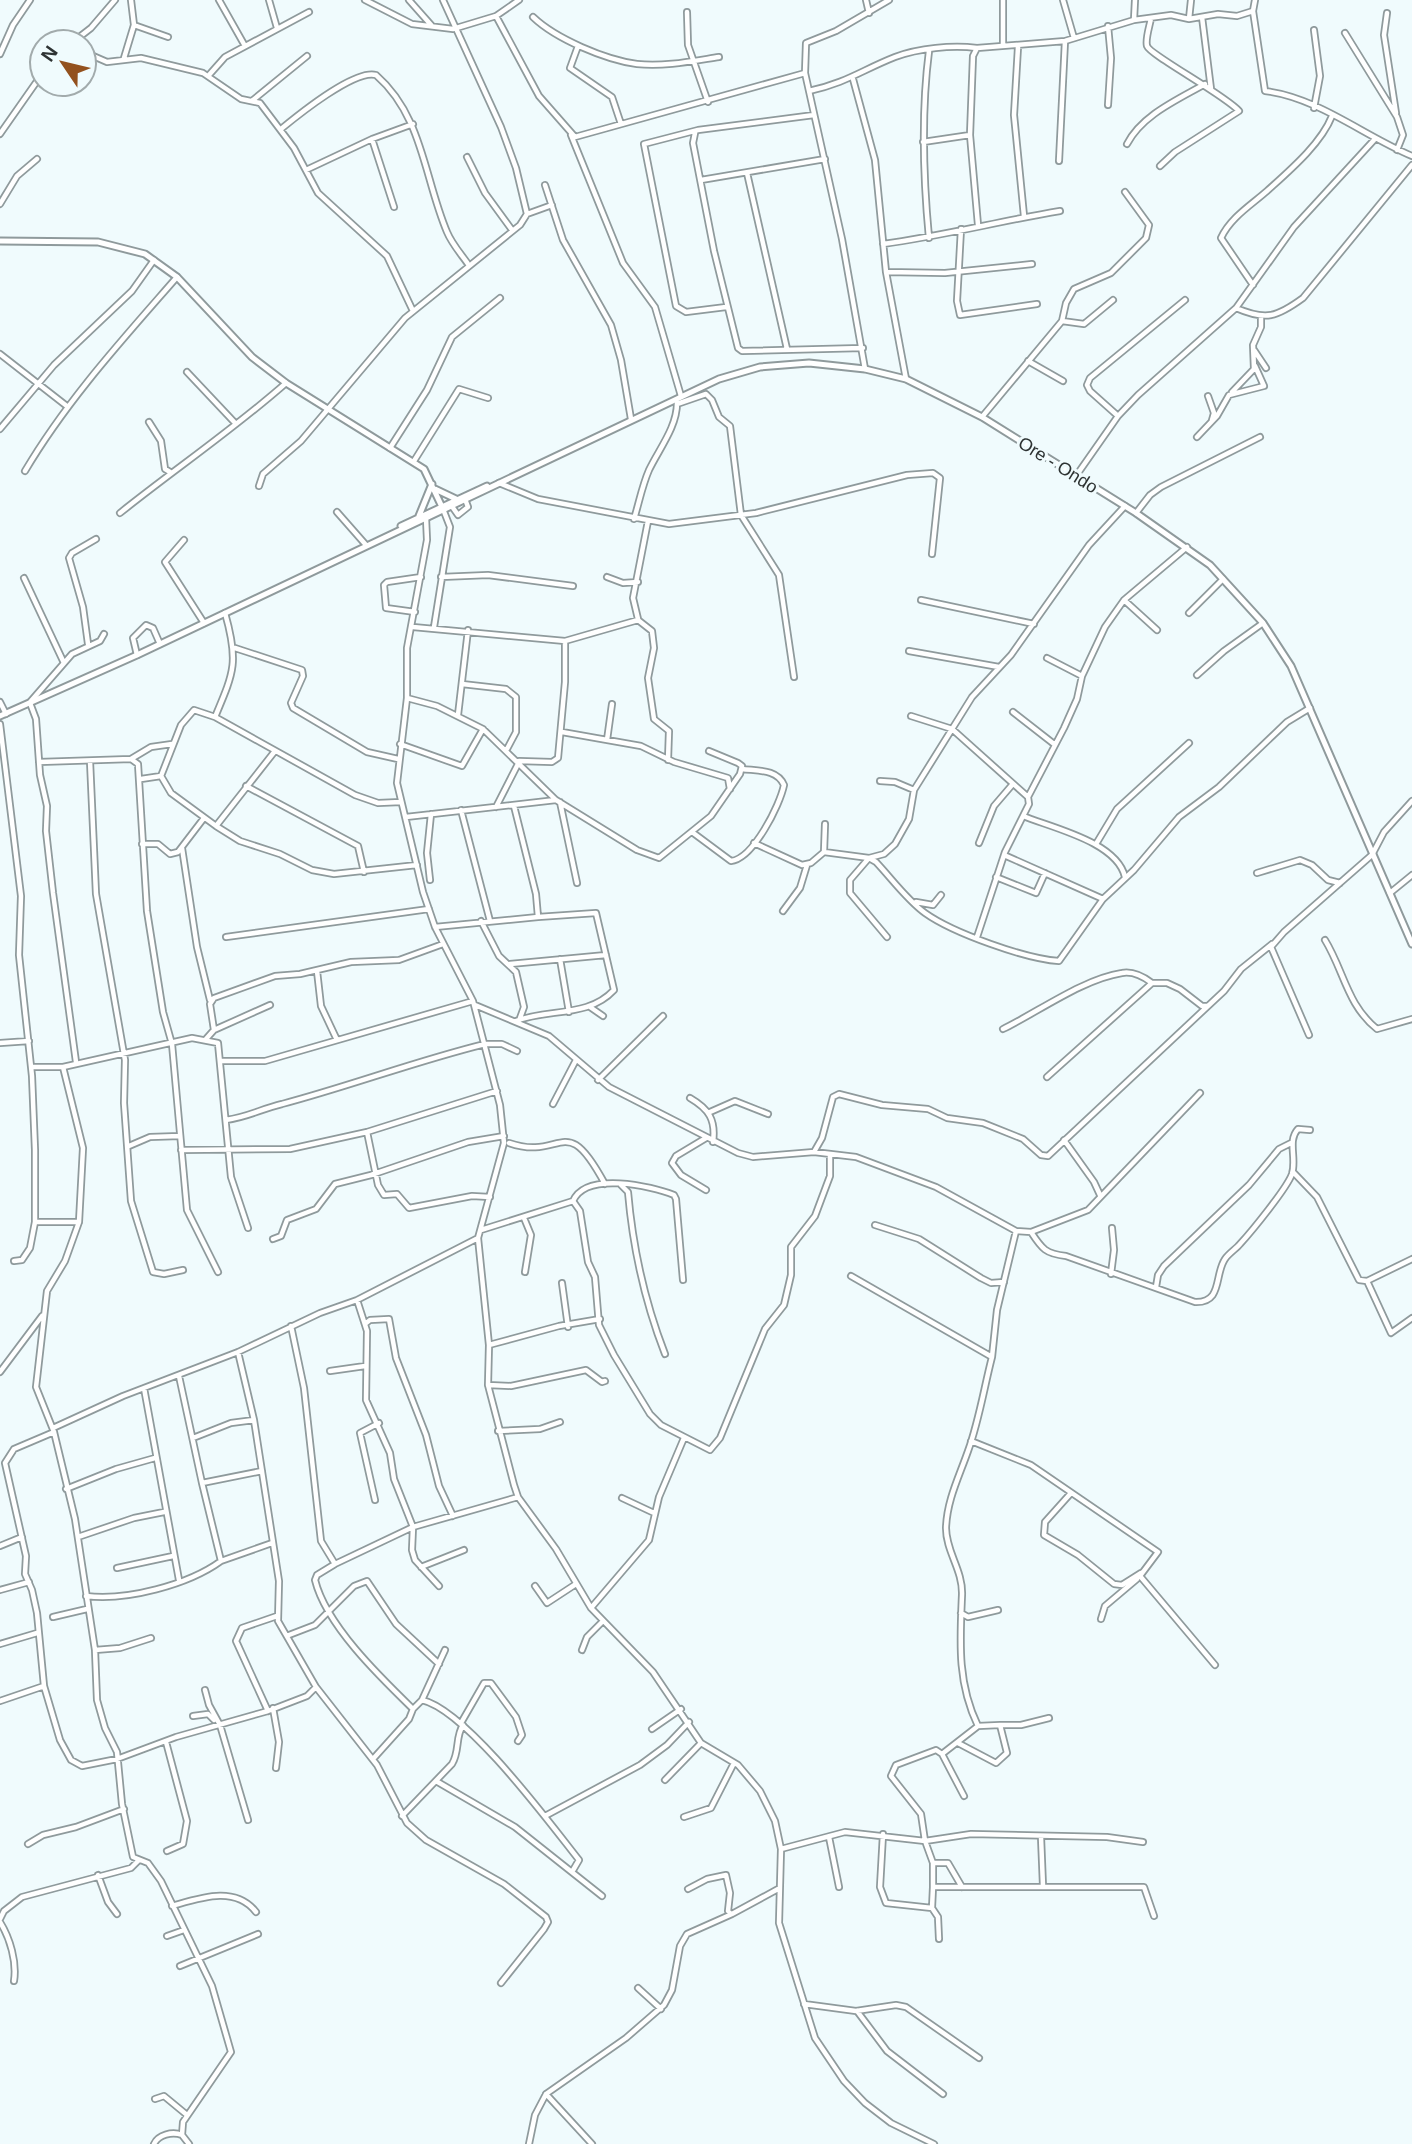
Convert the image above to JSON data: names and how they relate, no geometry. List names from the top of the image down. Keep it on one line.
{"streets":{"main road":["Ore - Ondo"]},"north":"top left"}
